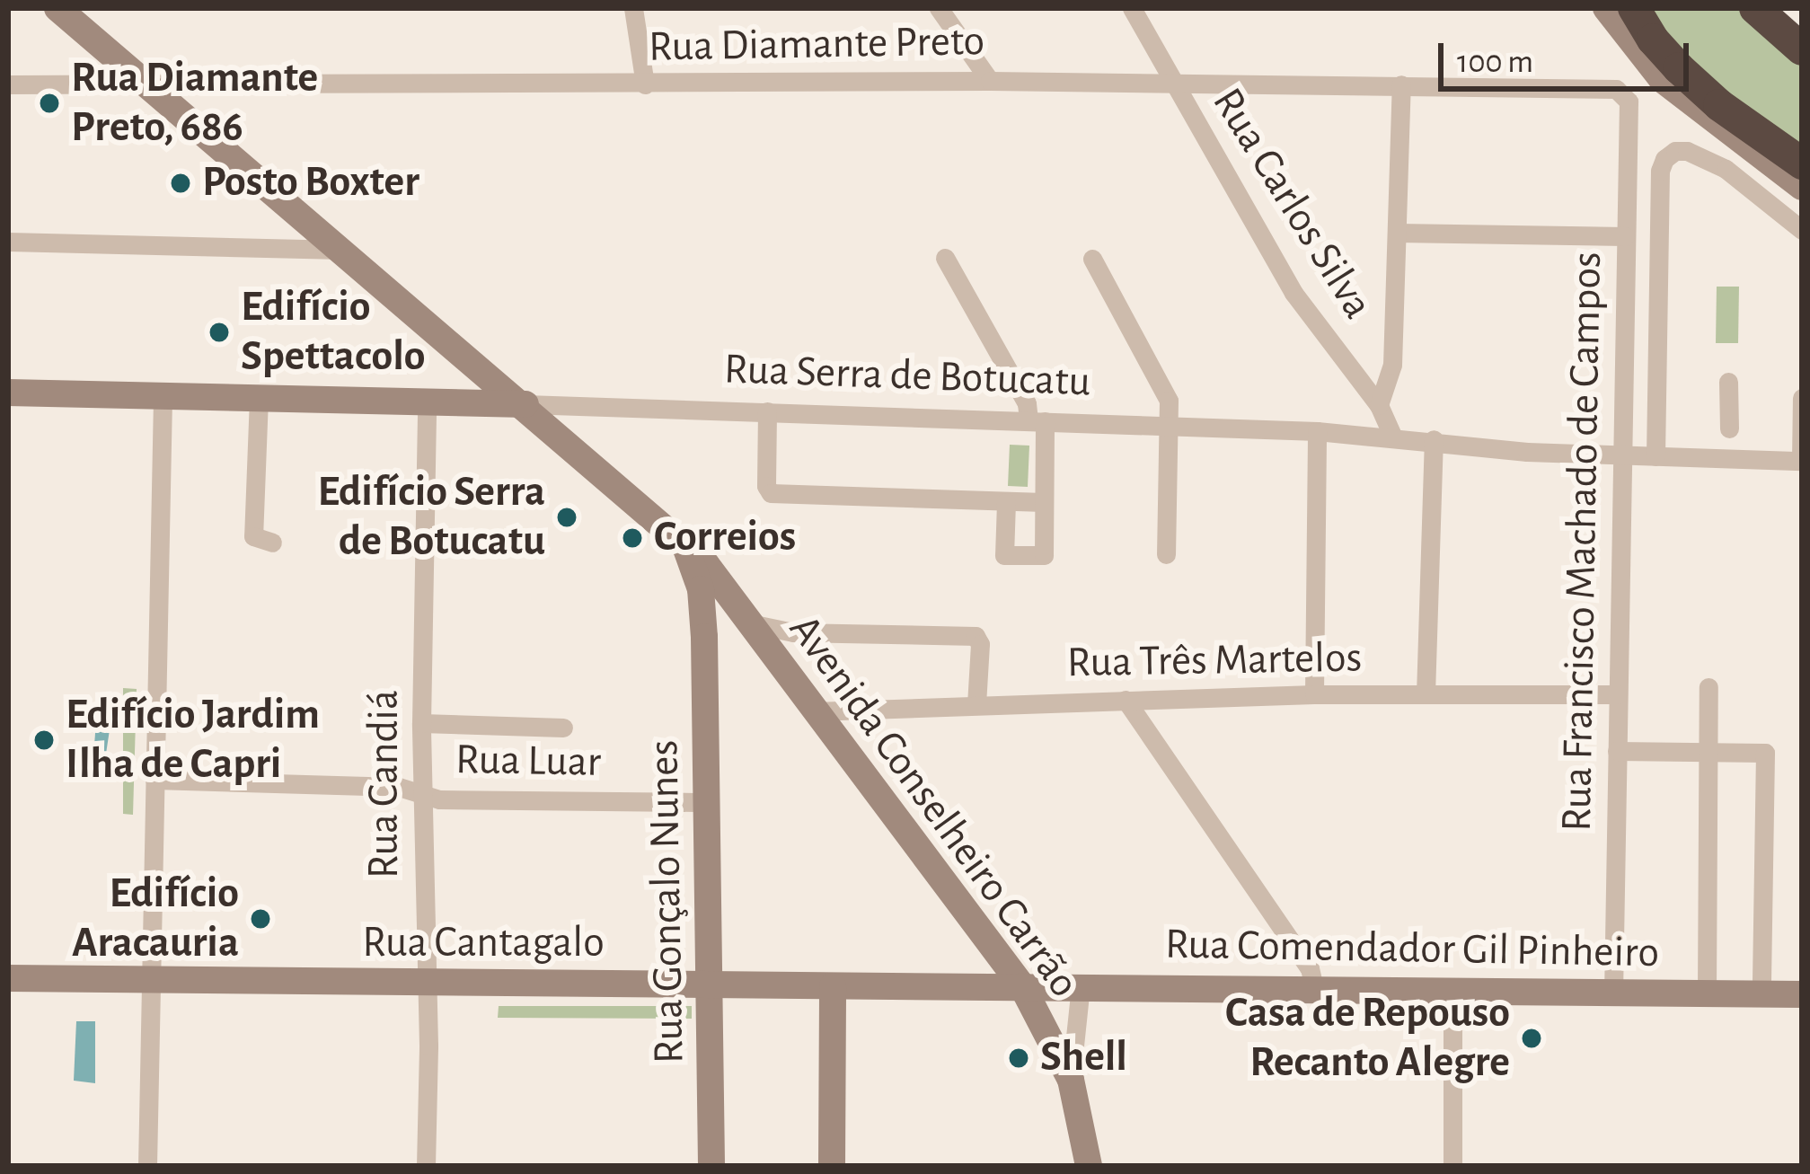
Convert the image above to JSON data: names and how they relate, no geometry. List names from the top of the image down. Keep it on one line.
{"streets":{"main road":["Rua Serra de Botucatu","Avenida Conselheiro Carrão","Rua Gonçalo Nunes","Rua Cantagalo","Rua Comendador Gil Pinheiro"],"street":["Rua Diamante Preto","Rua Carlos Silva","Rua Francisco Machado de Campos","Rua Três Martelos","Rua Luar","Rua Candiá"]},"crossings":[["Rua Diamante Preto","Rua Carlos Silva"],["Rua Diamante Preto","Rua Francisco Machado de Campos"],["Rua Diamante Preto","Avenida Conselheiro Carrão"],["Rua Carlos Silva","Rua Serra de Botucatu"],["Rua Serra de Botucatu","Rua Francisco Machado de Campos"],["Rua Serra de Botucatu","Rua Candiá"],["Rua Serra de Botucatu","Avenida Conselheiro Carrão"],["Rua Francisco Machado de Campos","Rua Três Martelos"],["Rua Francisco Machado de Campos","Rua Comendador Gil Pinheiro"],["Rua Três Martelos","Avenida Conselheiro Carrão"],["Rua Luar","Rua Candiá"],["Rua Luar","Rua Gonçalo Nunes"],["Rua Candiá","Rua Cantagalo"],["Avenida Conselheiro Carrão","Rua Gonçalo Nunes"],["Avenida Conselheiro Carrão","Rua Cantagalo"],["Avenida Conselheiro Carrão","Rua Comendador Gil Pinheiro"],["Rua Gonçalo Nunes","Rua Cantagalo"],["Rua Cantagalo","Rua Comendador Gil Pinheiro"]],"places":["Rua Diamante Preto, 686","Posto Boxter","Edifício Spettacolo","Edifício Serra de Botucatu","Correios","Edifício Jardim Ilha de Capri","Edifício Aracauria","Casa de Repouso Recanto Alegre","Shell"],"scale_bar":"100 m"}
